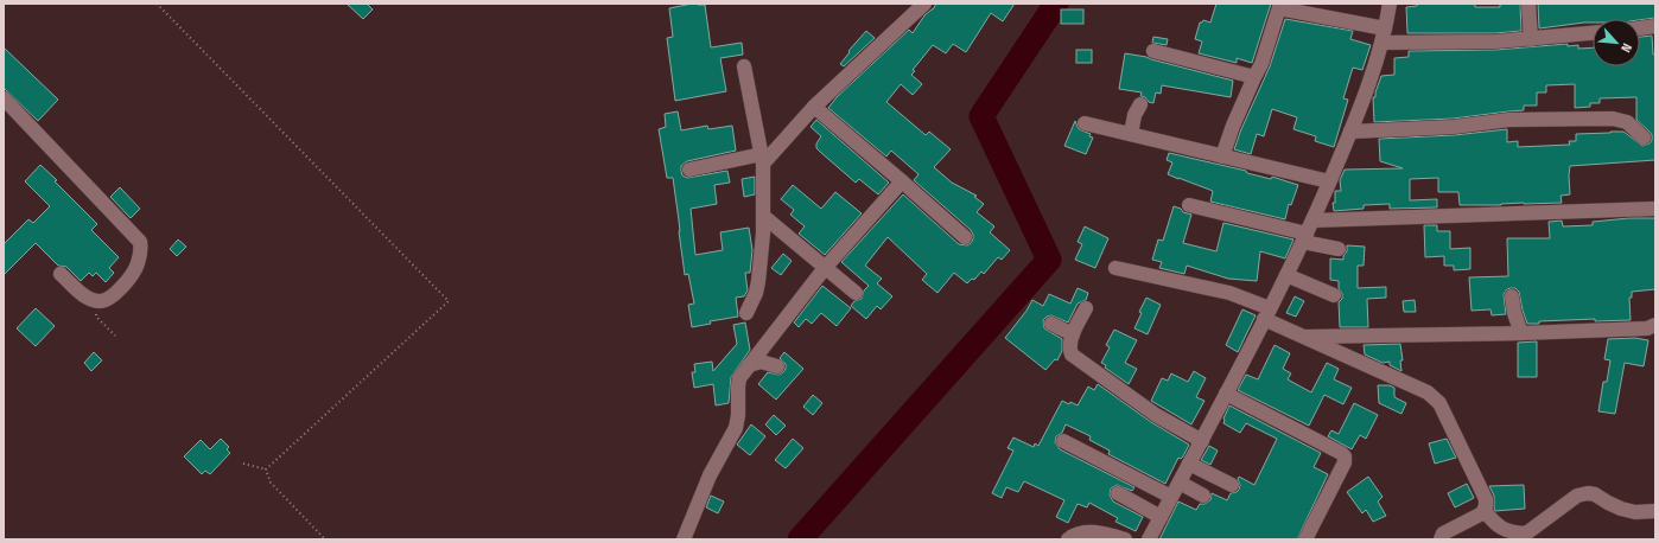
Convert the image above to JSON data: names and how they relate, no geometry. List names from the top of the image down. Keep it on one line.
{"north":"bottom right"}
